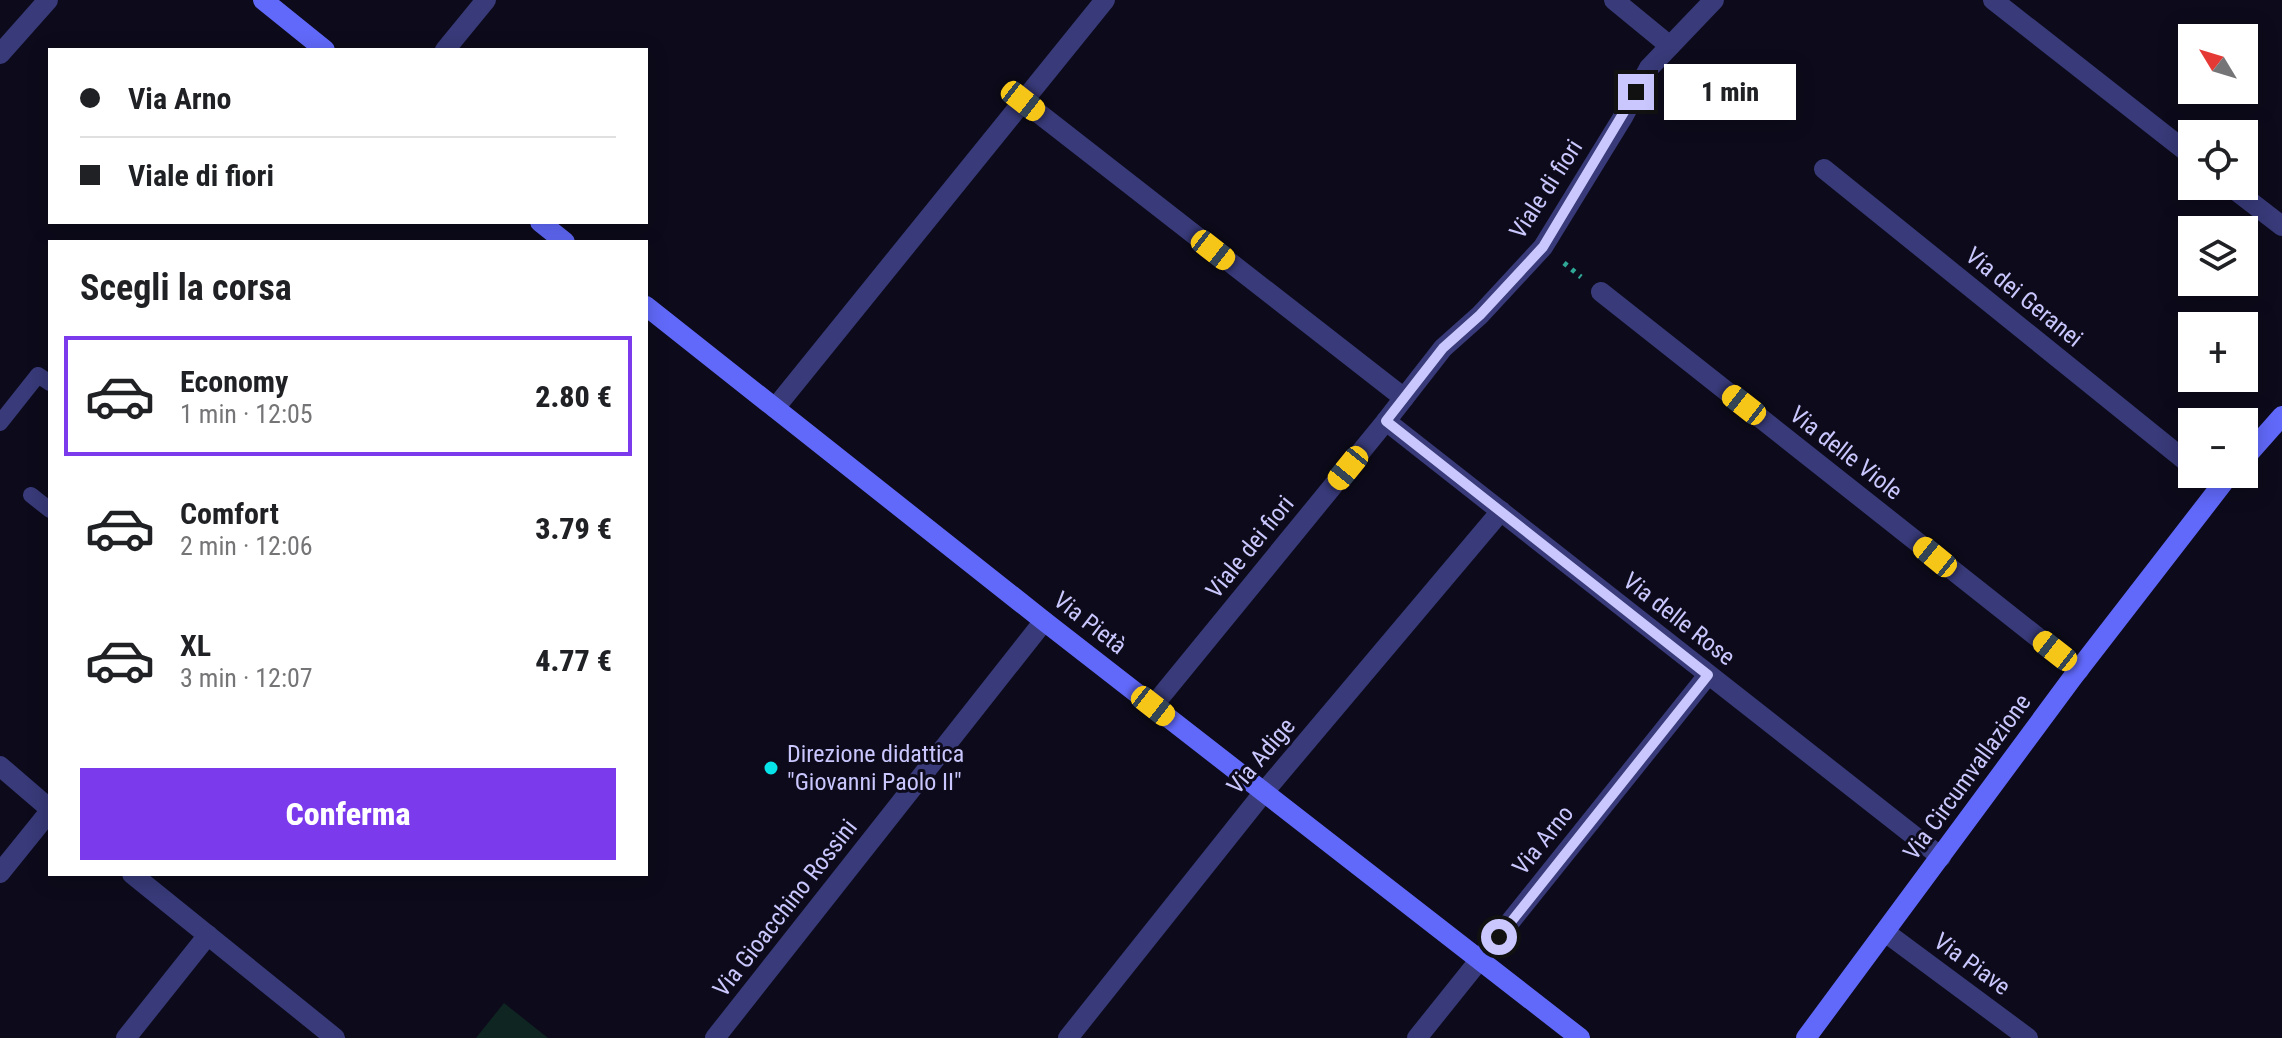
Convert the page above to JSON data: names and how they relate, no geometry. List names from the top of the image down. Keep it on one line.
{"streets":{"street":["Viale di fiori","Via dei Geranei","Via delle Viole","Viale dei fiori","Via delle Rose","Via Pietà","Via Adige","Via Circumvallazione","Via Arno","Via Gioacchino Rossini","Via Piave"]},"crossings":[["Viale di fiori","Viale dei fiori"],["Viale di fiori","Via delle Rose"],["Via delle Viole","Via Circumvallazione"],["Viale dei fiori","Via delle Rose"],["Viale dei fiori","Via Pietà"],["Via delle Rose","Via Adige"],["Via delle Rose","Via Circumvallazione"],["Via delle Rose","Via Arno"],["Via Pietà","Via Adige"],["Via Pietà","Via Arno"],["Via Pietà","Via Gioacchino Rossini"],["Via Circumvallazione","Via Piave"]],"places":["Direzione didattica \"Giovanni Paolo II\""],"north":"top left","page":{"map_buttons":["+","−"],"banner":["Via Arno","Viale di fiori"],"bubble":"1 min","heading":"Scegli la corsa","list":[{"name":"Economy","note":"1 min · 12:05","value":"2.80 €"},{"name":"Comfort","note":"2 min · 12:06","value":"3.79 €"},{"name":"XL","note":"3 min · 12:07","value":"4.77 €"}],"buttons":"Conferma"}}
